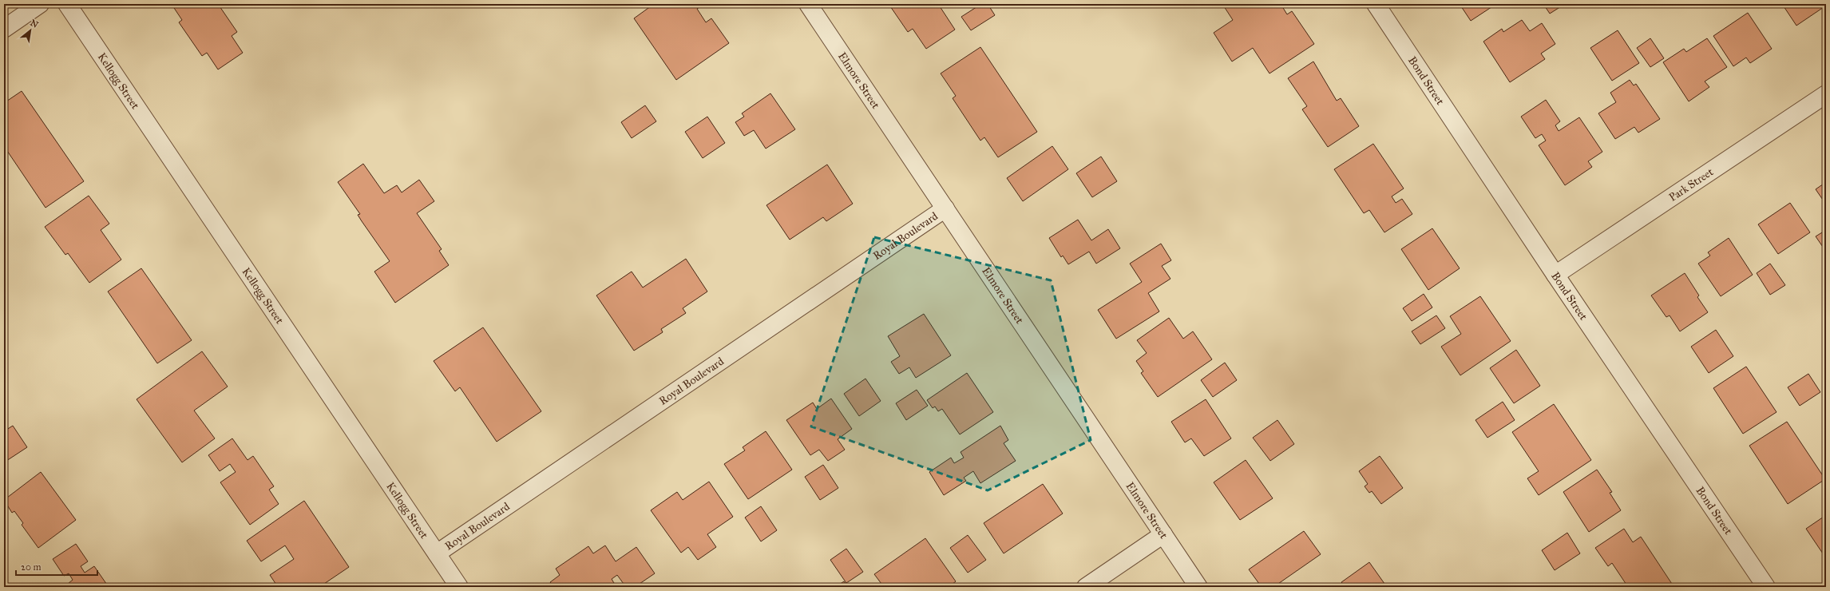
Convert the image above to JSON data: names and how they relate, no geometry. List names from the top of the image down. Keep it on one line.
{"streets":{"street":["Kellogg Street","Elmore Street","Bond Street","Park Street","Royal Boulevard"]},"crossings":[["Kellogg Street","Royal Boulevard"],["Elmore Street","Royal Boulevard"],["Bond Street","Park Street"]],"scale_bar":"20 m","north":"top right"}
